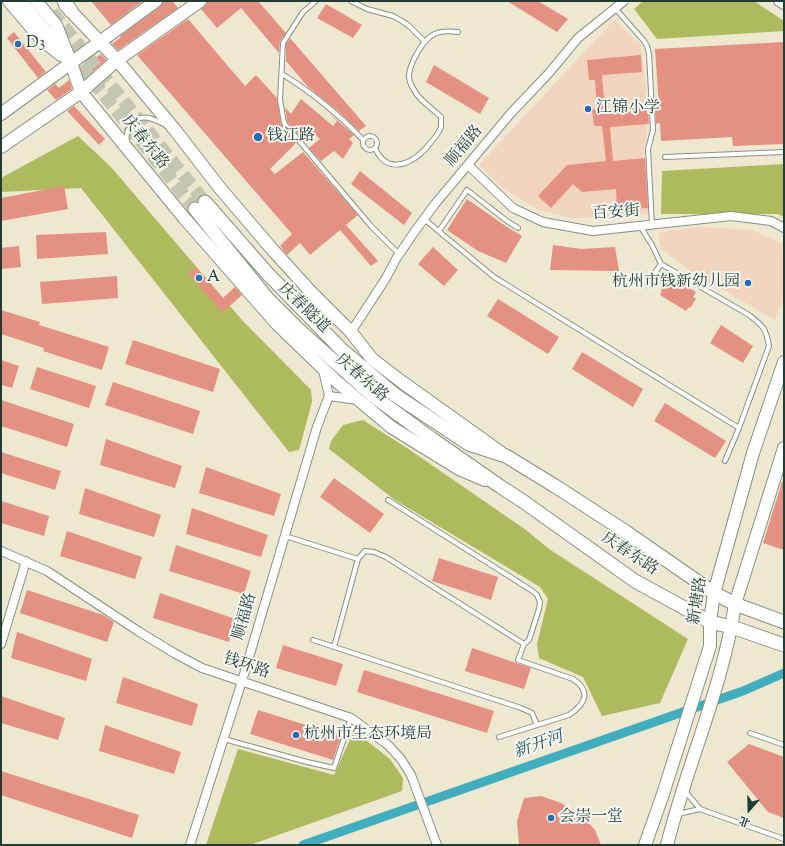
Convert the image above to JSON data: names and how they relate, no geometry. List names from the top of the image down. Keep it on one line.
{"streets":{"main road":["庆春东路","庆春隧道","新塘路"],"street":["顺福路","百安街","钱环路"]},"crossings":[["庆春东路","顺福路"],["庆春东路","庆春隧道"],["庆春东路","新塘路"],["顺福路","百安街"],["顺福路","钱环路"]],"water":["新开河"],"places":["D3","江锦小学","钱江路","A","杭州市钱新幼儿园","杭州市生态环境局","会崇一堂"],"north":"bottom"}
